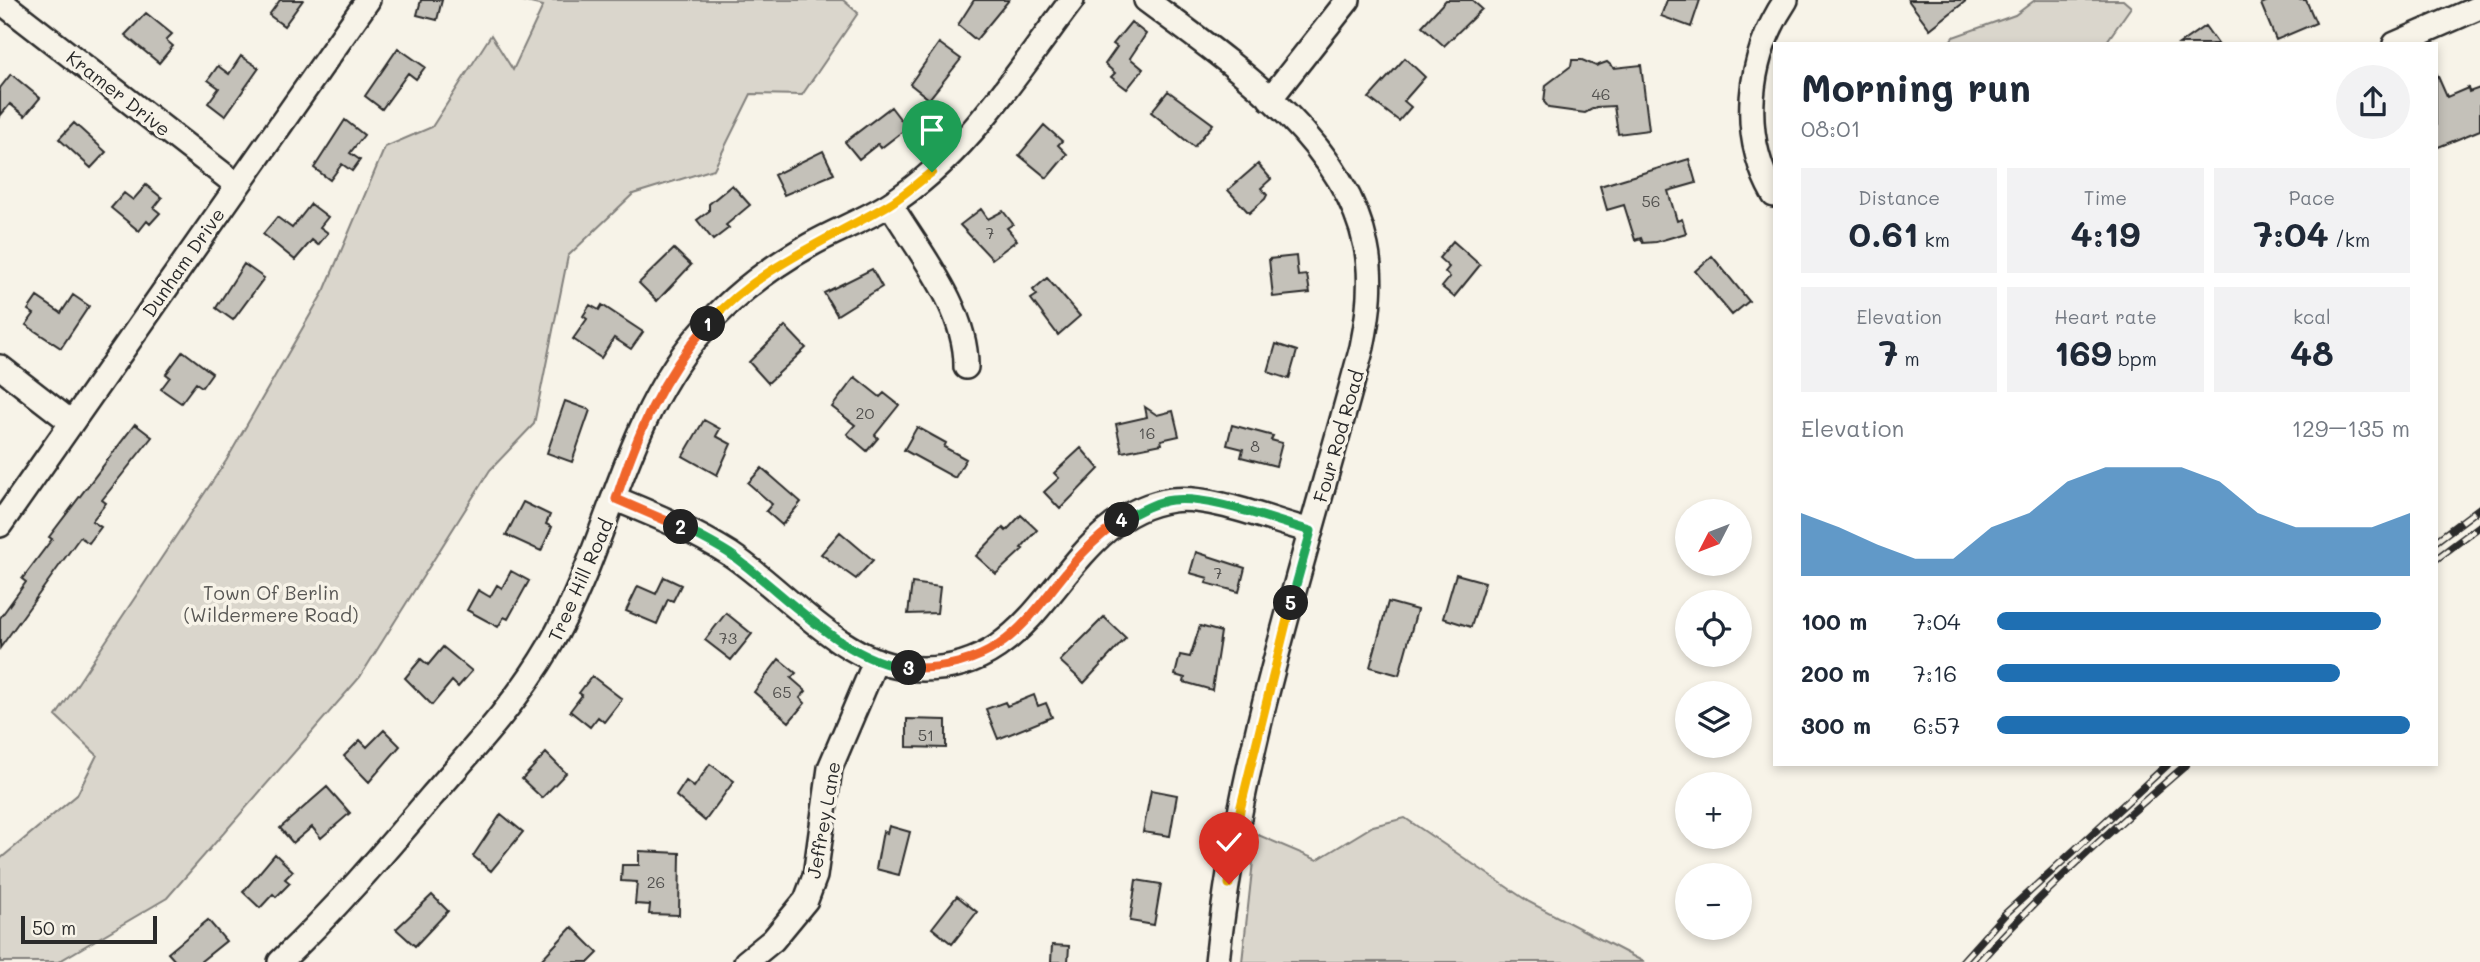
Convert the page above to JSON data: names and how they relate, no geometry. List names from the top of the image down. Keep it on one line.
{"streets":{"street":["Kramer Drive","Dunham Drive","Four Rod Road","Tree Hill Road","Jeffrey Lane"]},"crossings":[["Kramer Drive","Dunham Drive"]],"parks":["Town Of Berlin (Wildermere Road)"],"house_numbers":["46","56","7","20","16","8","7","73","65","51","26"],"scale_bar":"50 m","north":"bottom left","page":{"heading":["Morning run","08:01"],"stats":[["Distance","0.61 km"],["Time","4:19"],["Pace","7:04 /km"],["Elevation","7 m"],["Heart rate","169 bpm"],["kcal","48"]],"pins":["1","4","2","5","3"],"chart":["Elevation","129–135 m"],"map_buttons":["+","−"],"list":[{"name":"100 m","note":"7:04"},{"name":"200 m","note":"7:16"},{"name":"300 m","note":"6:57"}],"scale":"50 m"}}
